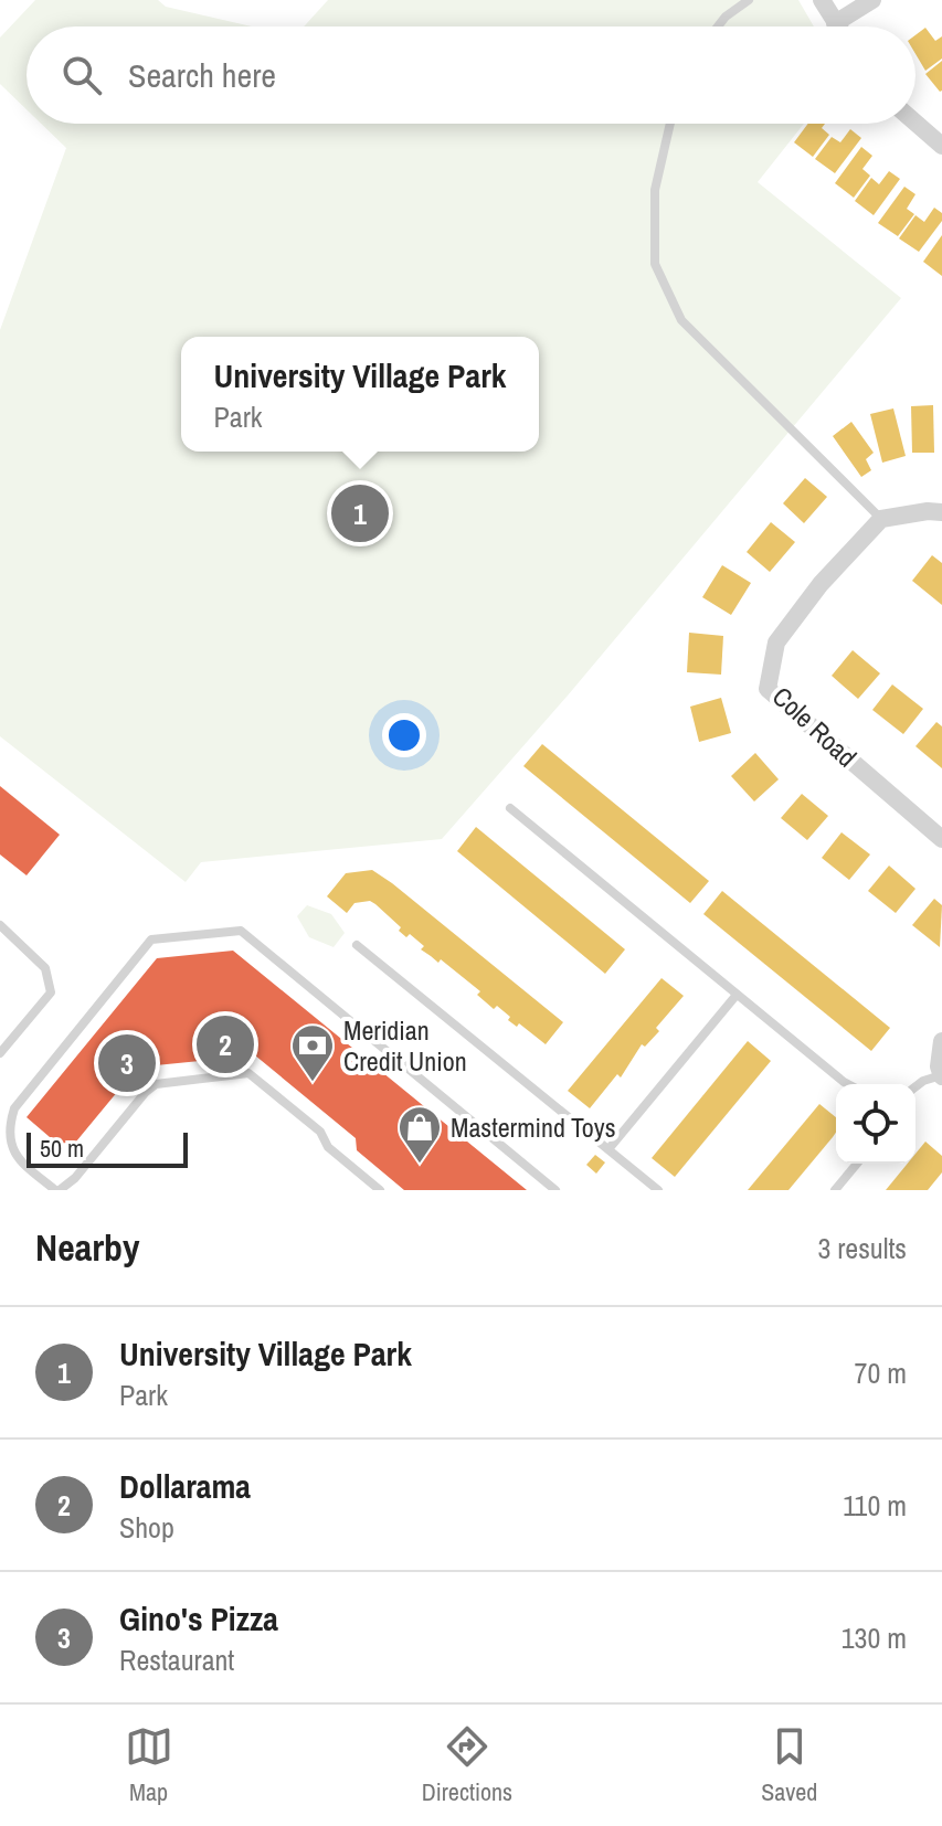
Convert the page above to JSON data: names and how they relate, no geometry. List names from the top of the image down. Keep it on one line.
{"streets":{"street":["Cole Road"]},"places":{"bank":["Meridian Credit Union"],"shop":["Mastermind Toys"]},"scale_bar":"50 m","page":{"search":"Search here","popup":["University Village Park","Park"],"pins":["1","2","3"],"scale":"50 m","heading":["Nearby","3 results"],"list":[{"mark":"1","name":"University Village Park","note":"Park","value":"70 m"},{"mark":"2","name":"Dollarama","note":"Shop","value":"110 m"},{"mark":"3","name":"Gino's Pizza","note":"Restaurant","value":"130 m"}],"nav":["Map","Directions","Saved"]}}
